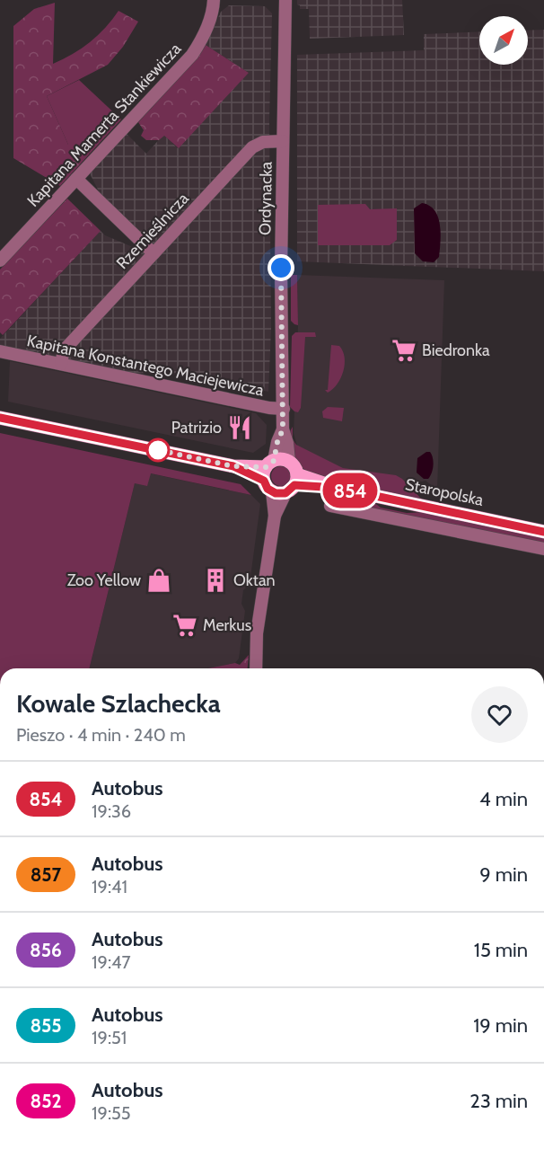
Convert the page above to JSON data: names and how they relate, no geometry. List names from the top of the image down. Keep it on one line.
{"streets":{"main road":["Staropolska"],"street":["Kapitana Mamerta Stankiewicza","Ordynacka","Rzemieślnicza","Kapitana Konstantego Maciejewicza"]},"crossings":[["Ordynacka","Rzemieślnicza"],["Ordynacka","Kapitana Konstantego Maciejewicza"],["Ordynacka","Staropolska"],["Rzemieślnicza","Kapitana Konstantego Maciejewicza"]],"places":{"supermarket":["Biedronka","Merkus"],"restaurant":["Patrizio"],"shop":["Zoo Yellow"],"building":["Oktan"]},"lines":["bus line 854"],"north":"top right","page":{"on_map":"854","heading":["Kowale Szlachecka","Pieszo · 4 min · 240 m"],"list":[{"mark":"854","name":"Autobus","note":"19:36","value":"4 min"},{"mark":"857","name":"Autobus","note":"19:41","value":"9 min"},{"mark":"856","name":"Autobus","note":"19:47","value":"15 min"},{"mark":"855","name":"Autobus","note":"19:51","value":"19 min"},{"mark":"852","name":"Autobus","note":"19:55","value":"23 min"}]}}
